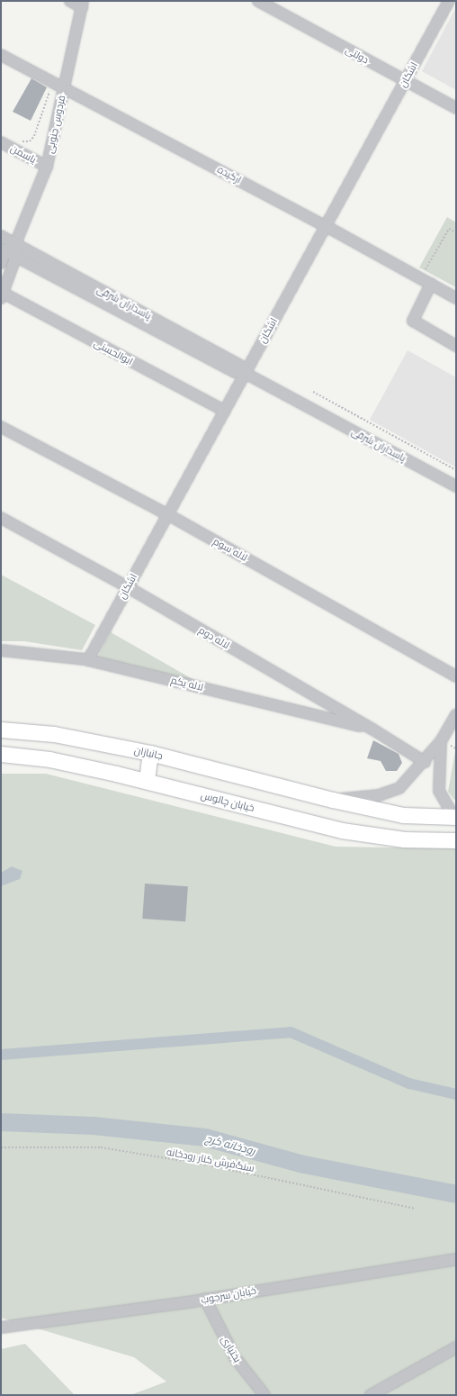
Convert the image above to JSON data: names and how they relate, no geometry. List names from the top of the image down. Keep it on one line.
{"streets":{"highway":["جانبازان","خیابان چالوس"],"street":["دولتی","اشکان","فردوس جنوبی","یاسمن","ارکیده","پاسداران شرقی","ابوالحسنی","لاله سوم","لاله دوم","لاله یکم","خیابان سرجوب","بختیاری"],"path":["سنگ‌فرش کنار رودخانه"]},"crossings":[["دولتی","اشکان"],["اشکان","ارکیده"],["اشکان","پاسداران شرقی"],["اشکان","ابوالحسنی"],["اشکان","لاله سوم"],["اشکان","لاله دوم"],["اشکان","لاله یکم"],["فردوس جنوبی","یاسمن"],["فردوس جنوبی","ارکیده"],["فردوس جنوبی","پاسداران شرقی"],["فردوس جنوبی","ابوالحسنی"],["لاله دوم","لاله یکم"],["خیابان سرجوب","بختیاری"]],"water":["رودخانه کرج"]}
